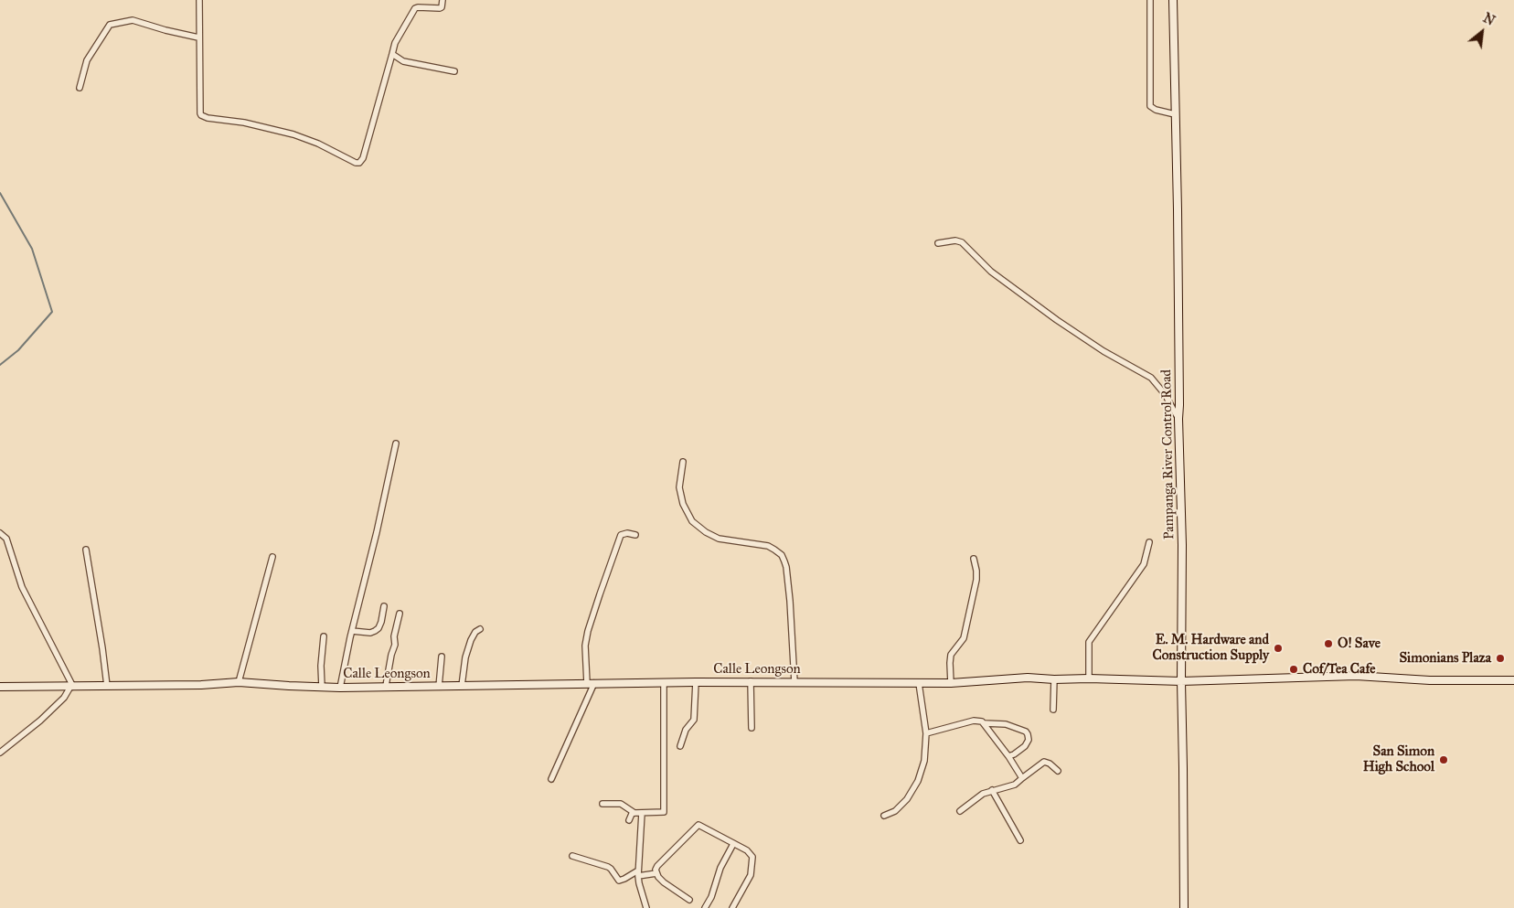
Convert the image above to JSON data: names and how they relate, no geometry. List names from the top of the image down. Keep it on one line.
{"streets":{"main road":["Pampanga River Control Road","Calle Leongson"]},"crossings":[["Pampanga River Control Road","Calle Leongson"]],"places":["O! Save","E. M. Hardware and Construction Supply","Simonians Plaza","Cof/Tea Cafe","San Simon High School"],"north":"top right"}
